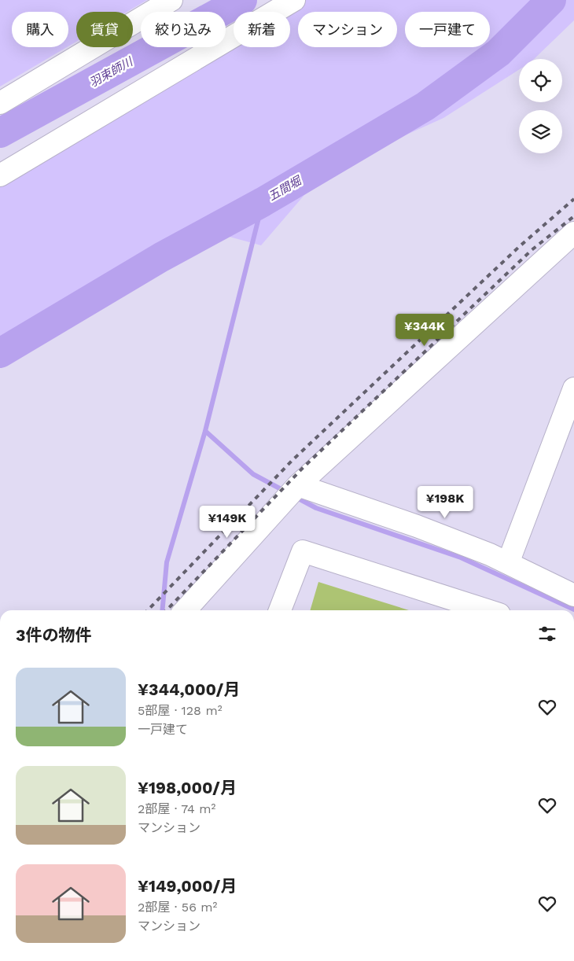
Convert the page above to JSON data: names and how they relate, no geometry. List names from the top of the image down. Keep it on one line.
{"water":["羽束師川","五間堀"],"page":{"chip":["購入","賃貸","絞り込み","新着","マンション","一戸建て"],"price":["¥344K","¥198K","¥149K"],"heading":"3件の物件","list":[{"name":"¥344,000/月","note":"5部屋 · 128 m² · 一戸建て"},{"name":"¥198,000/月","note":"2部屋 · 74 m² · マンション"},{"name":"¥149,000/月","note":"2部屋 · 56 m² · マンション"}]}}
